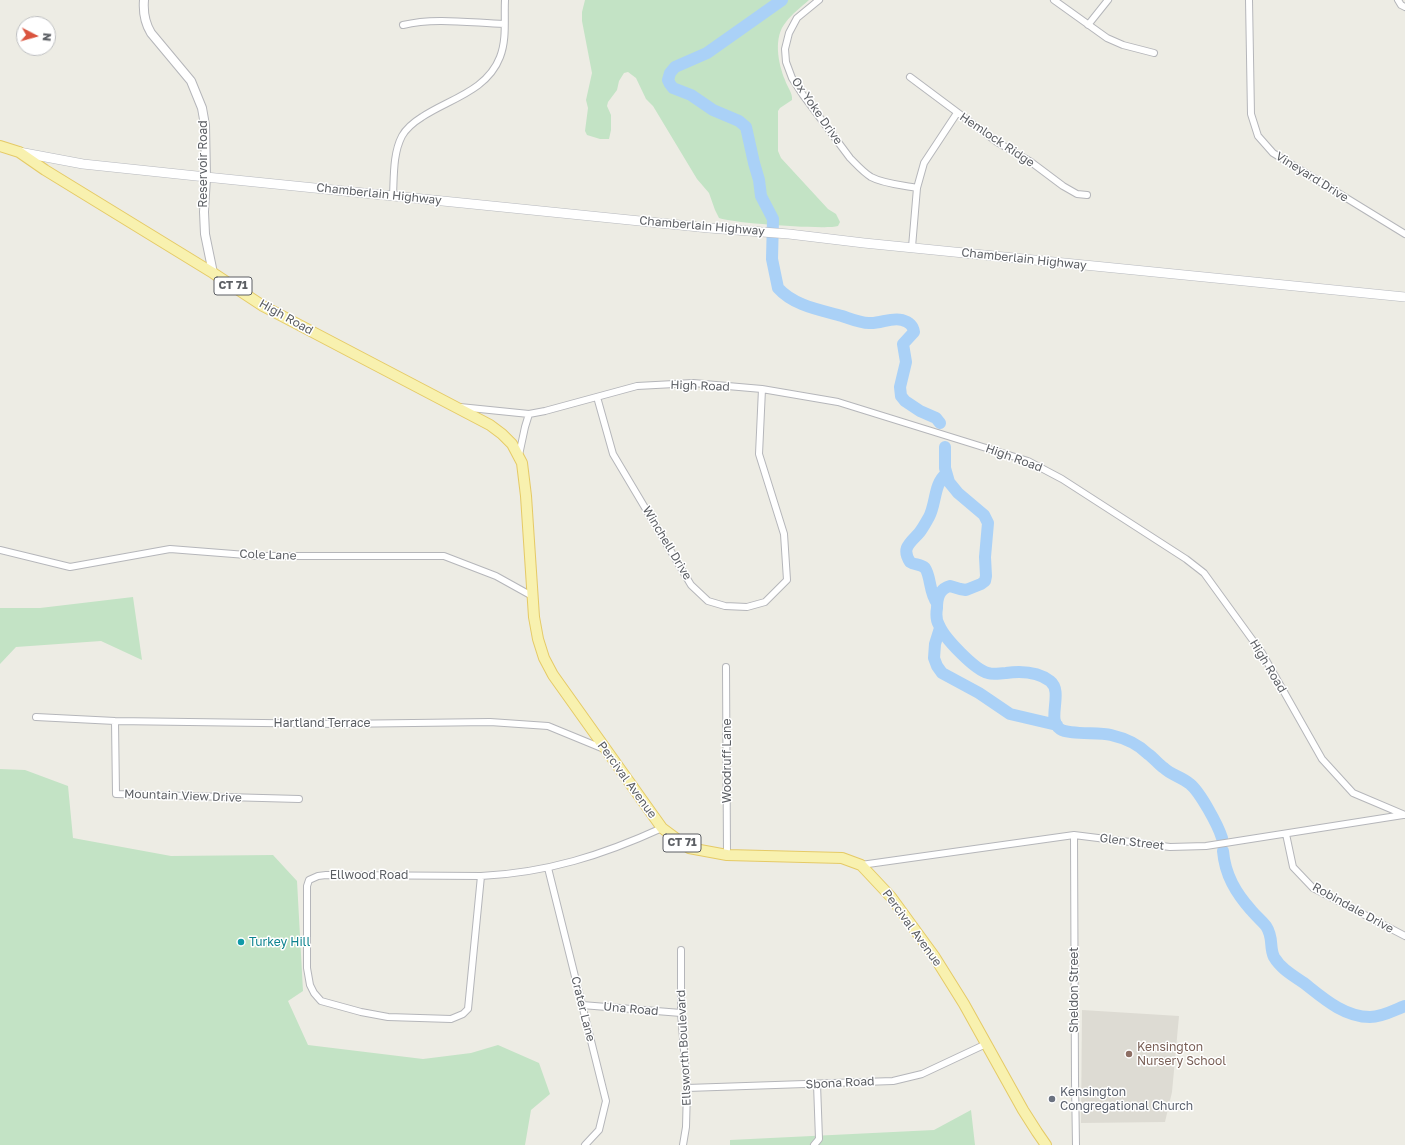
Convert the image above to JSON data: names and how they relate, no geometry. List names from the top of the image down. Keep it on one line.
{"streets":{"main road":["Chamberlain Highway","CT 71","High Road","Percival Avenue"],"street":["Ox Yoke Drive","Hemlock Ridge","Reservoir Road","Vineyard Drive","Winchell Drive","Cole Lane","Hartland Terrace","Woodruff Lane","Mountain View Drive","Glen Street","Ellwood Road","Robindale Drive","Sheldon Street","Crater Lane","Una Road","Ellsworth Boulevard","Sbona Road"]},"crossings":[["Reservoir Road","Chamberlain Highway"],["Reservoir Road","High Road"],["Chamberlain Highway","High Road"],["High Road","Winchell Drive"],["High Road","Percival Avenue"],["High Road","Glen Street"],["Cole Lane","Percival Avenue"],["Hartland Terrace","Percival Avenue"],["Hartland Terrace","Mountain View Drive"],["Woodruff Lane","Percival Avenue"],["Percival Avenue","Glen Street"],["Percival Avenue","Ellwood Road"],["Percival Avenue","Sbona Road"],["Glen Street","Robindale Drive"],["Glen Street","Sheldon Street"],["Ellwood Road","Crater Lane"],["Crater Lane","Una Road"],["Una Road","Ellsworth Boulevard"],["Ellsworth Boulevard","Sbona Road"]],"places":["Turkey Hill","Kensington Nursery School","Kensington Congregational Church"],"north":"right"}
